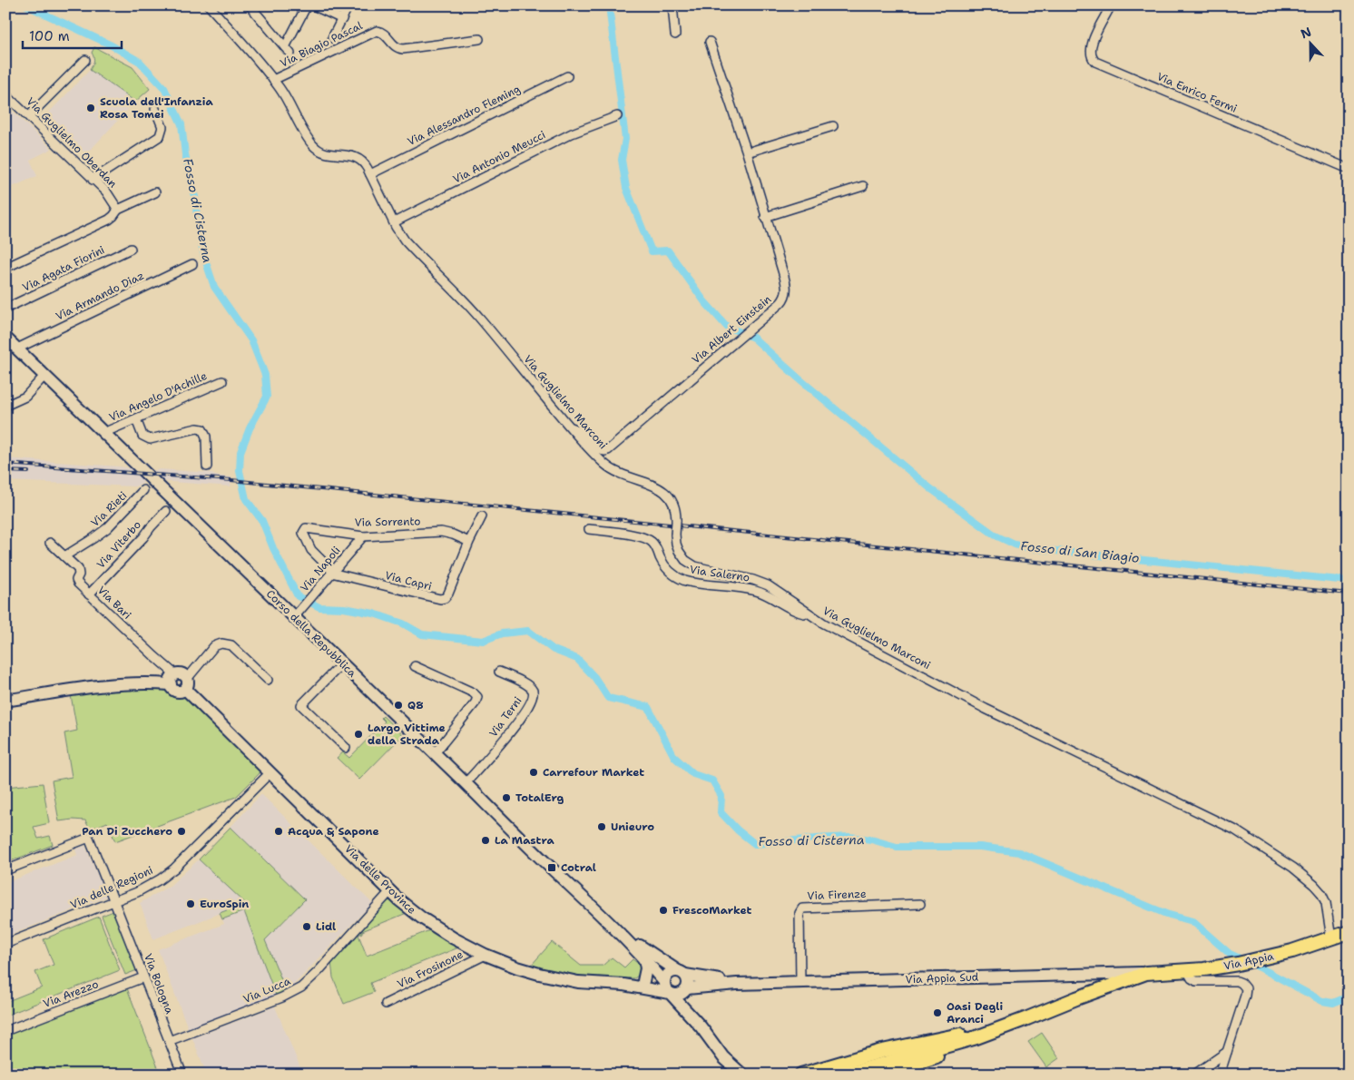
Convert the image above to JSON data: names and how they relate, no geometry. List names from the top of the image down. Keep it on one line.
{"streets":{"main road":["Corso della Repubblica","Via delle Province","Via Appia","Via Appia Sud"],"street":["Via Biagio Pascal","Via Enrico Fermi","Via Alessandro Fleming","Via Guglielmo Oberdan","Via Antonio Meucci","Via Agata Fiorini","Via Armando Diaz","Via Albert Einstein","Via Angelo D'Achille","Via Guglielmo Marconi","Via Rieti","Via Sorrento","Via Viterbo","Via Napoli","Via Salerno","Via Capri","Via Bari","Via Terni","Via delle Regioni","Via Firenze","Via Frosinone","Via Bologna","Via Lucca","Via Arezzo"]},"crossings":[["Via Biagio Pascal","Via Guglielmo Marconi"],["Via Alessandro Fleming","Via Guglielmo Marconi"],["Via Antonio Meucci","Via Guglielmo Marconi"],["Via Armando Diaz","Corso della Repubblica"],["Via Albert Einstein","Via Guglielmo Marconi"],["Via Angelo D'Achille","Corso della Repubblica"],["Via Guglielmo Marconi","Via Salerno"],["Via Guglielmo Marconi","Via Appia"],["Via Rieti","Via Bari"],["Via Sorrento","Via Napoli"],["Via Sorrento","Via Capri"],["Via Viterbo","Via Bari"],["Via Napoli","Via Capri"],["Via Napoli","Corso della Repubblica"],["Corso della Repubblica","Via Terni"],["Corso della Repubblica","Via delle Province"],["Corso della Repubblica","Via Appia Sud"],["Via delle Province","Via delle Regioni"],["Via delle Province","Via Frosinone"],["Via delle Province","Via Appia Sud"],["Via delle Province","Via Lucca"],["Via delle Regioni","Via Bologna"],["Via Firenze","Via Appia Sud"],["Via Appia","Via Appia Sud"],["Via Bologna","Via Lucca"],["Via Bologna","Via Arezzo"]],"water":["Fosso di Cisterna","Fosso di San Biagio"],"places":{"other":["Scuola dell'Infanzia Rosa Tomei","Q8","Largo Vittime della Strada","Carrefour Market","TotalErg","Unieuro","Pan Di Zucchero","Acqua & Sapone","La Mastra","EuroSpin","FrescoMarket","Lidl","Oasi Degli Aranci"],"transit":["Cotral"]},"scale_bar":"100 m","north":"top"}
